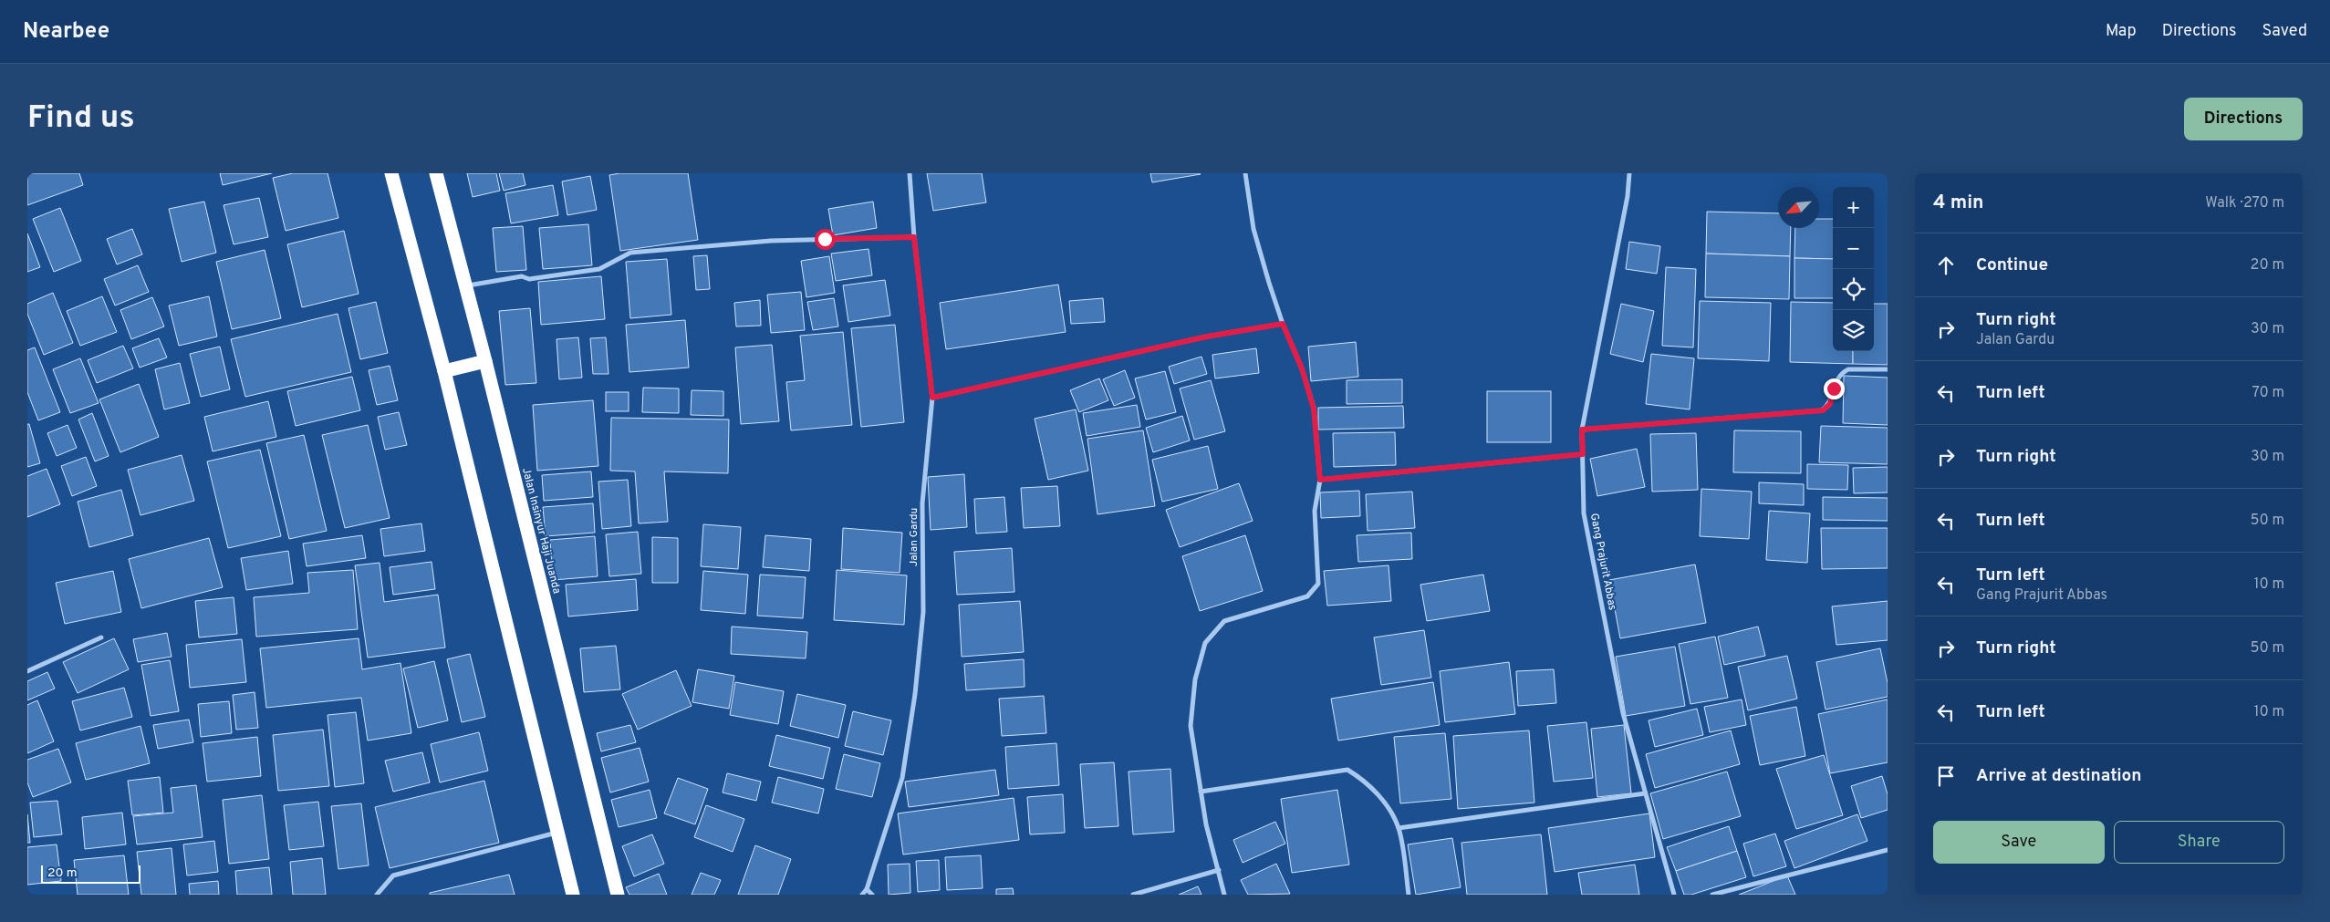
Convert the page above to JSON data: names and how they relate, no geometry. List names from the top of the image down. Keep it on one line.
{"streets":{"highway":["Jalan Insinyur Haji Juanda"],"street":["Jalan Gardu","Gang Prajurit Abbas"]},"scale_bar":"20 m","north":"bottom left","page":{"header":"Nearbee","nav":["Map","Directions","Saved"],"buttons":["Directions",["Save","Share"]],"title":"Find us","heading":["4 min","Walk · 270 m"],"map_buttons":["+","−"],"list":[["Continue","20 m"],["Turn right","Jalan Gardu","30 m"],["Turn left","70 m"],["Turn right","30 m"],["Turn left","50 m"],["Turn left","Gang Prajurit Abbas","10 m"],["Turn right","50 m"],["Turn left","10 m"],"Arrive at destination"],"scale":"20 m"}}
